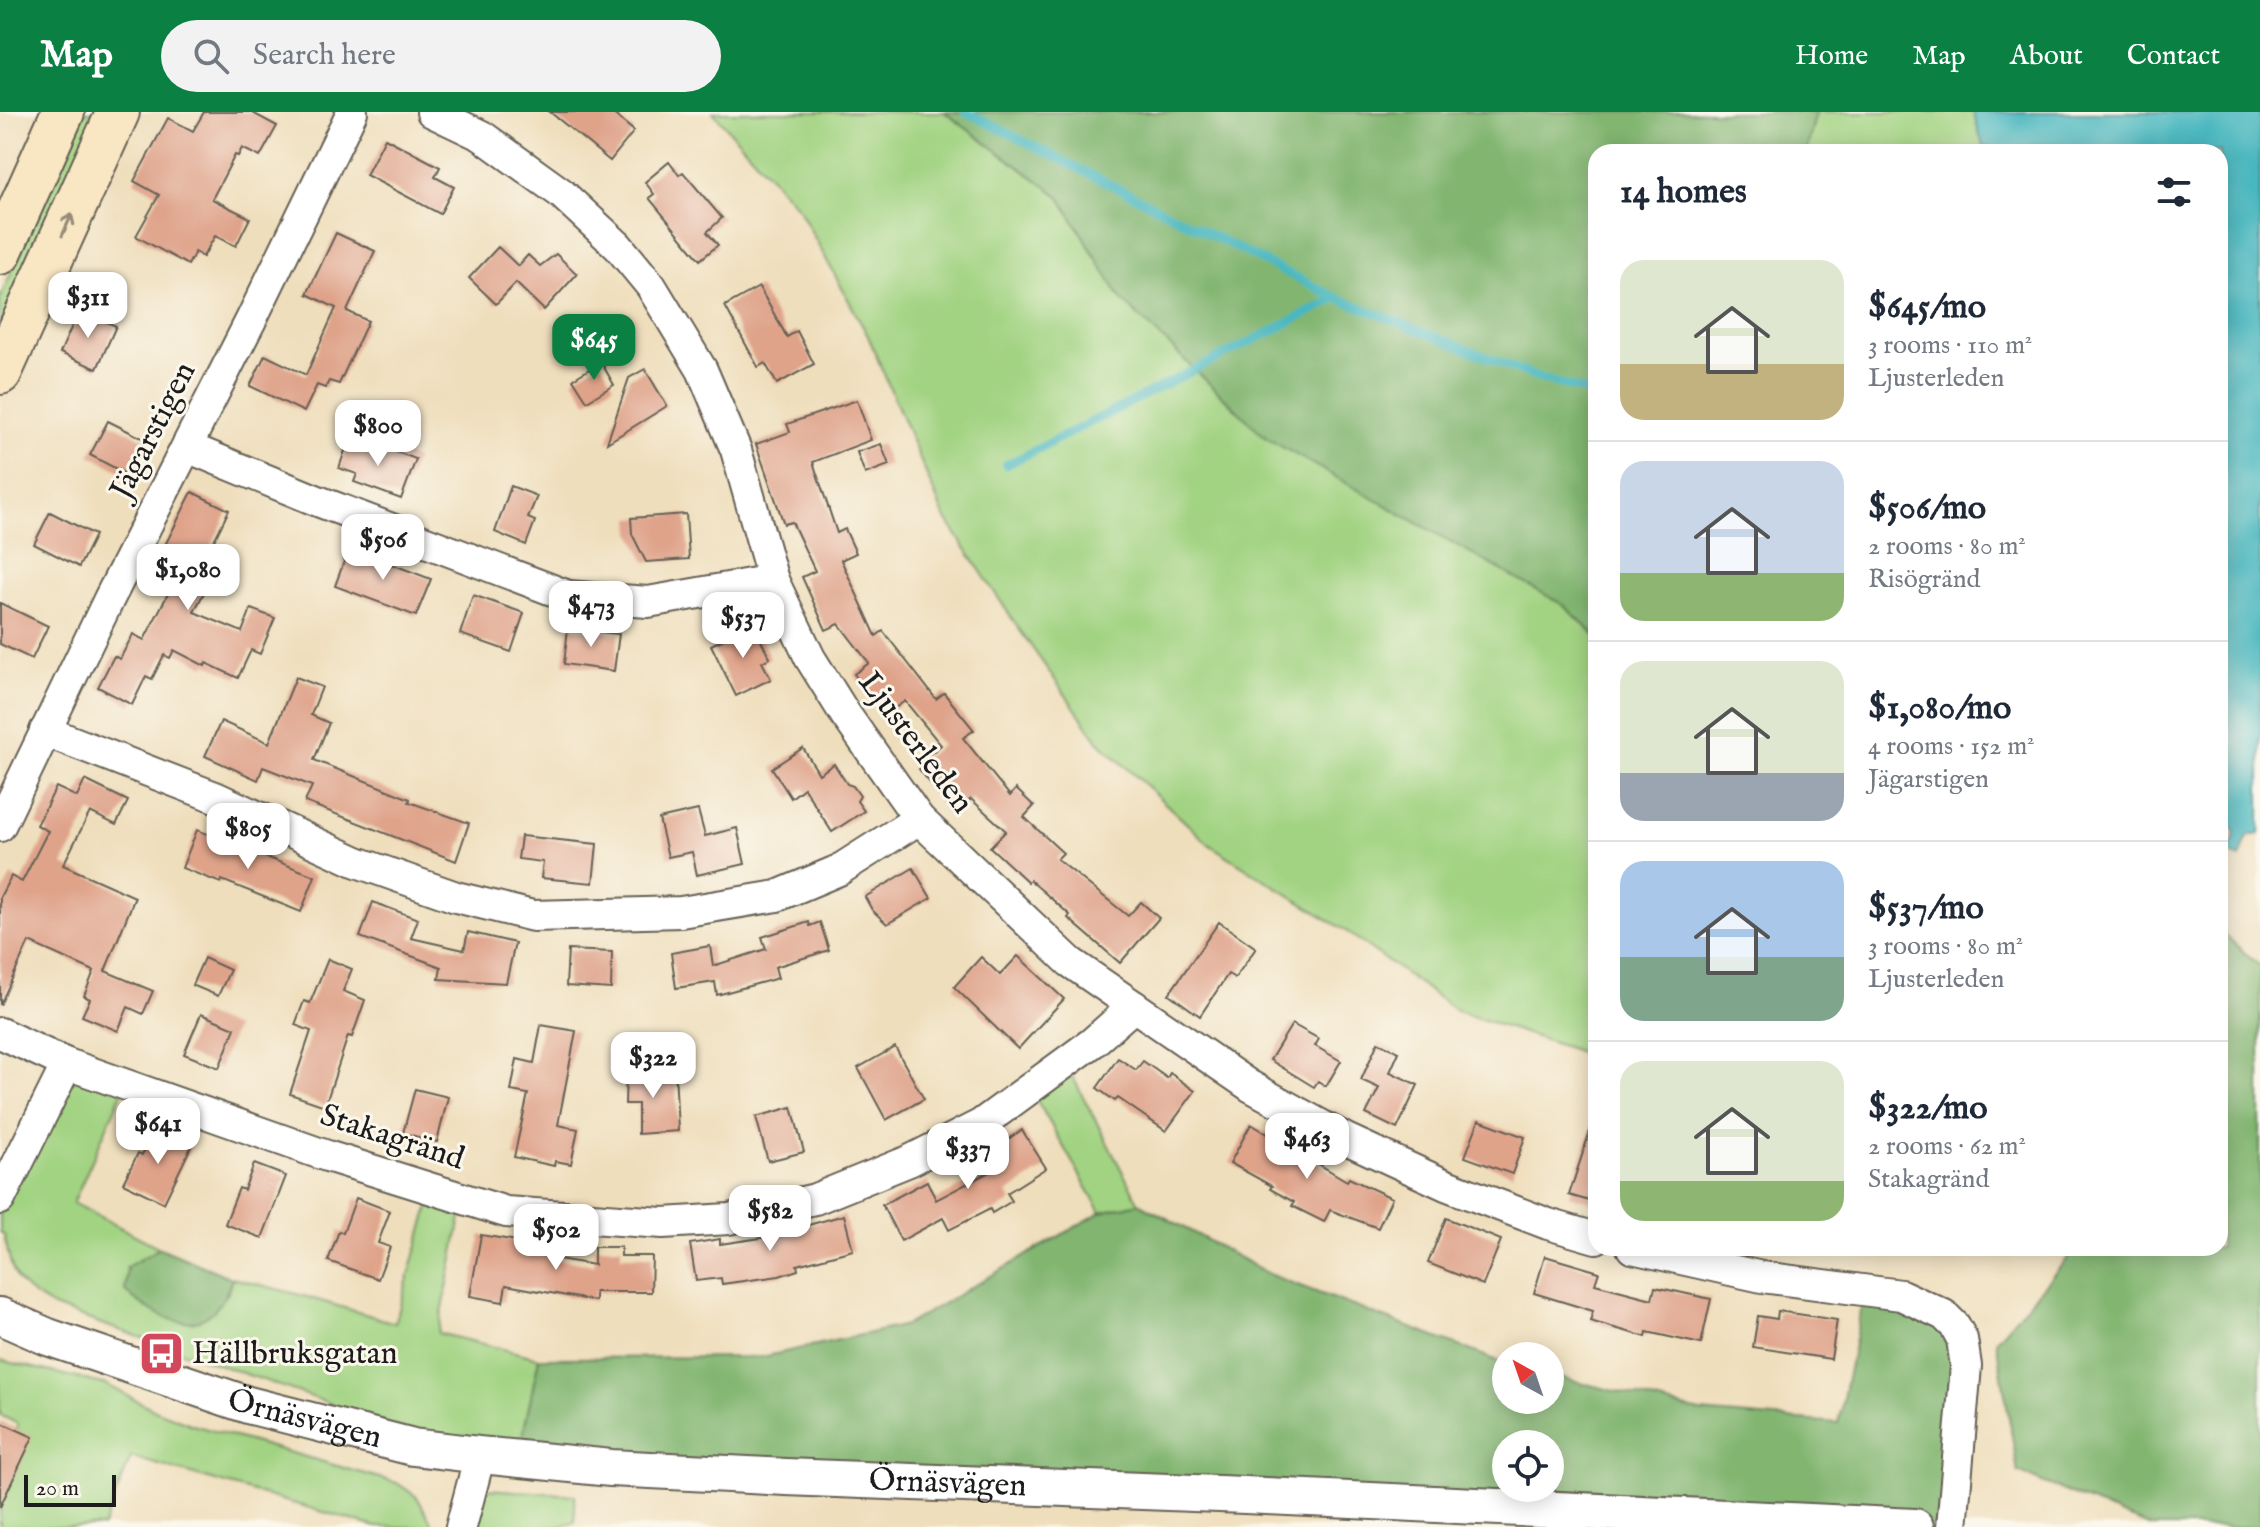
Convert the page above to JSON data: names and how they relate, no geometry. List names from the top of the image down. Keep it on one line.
{"streets":{"street":["Jägarstigen","Ljusterleden","Stakagränd","Örnäsvägen"]},"crossings":[["Ljusterleden","Stakagränd"]],"places":{"bus stop":["Hällbruksgatan"]},"scale_bar":"20 m","north":"top left","page":{"header":"Map","search":"Search here","nav":["Home","Map","About","Contact"],"heading":"14 homes","list":[{"name":"$645/mo","note":"3 rooms · 110 m² · Ljusterleden"},{"name":"$506/mo","note":"2 rooms · 80 m² · Risögränd"},{"name":"$1,080/mo","note":"4 rooms · 152 m² · Jägarstigen"},{"name":"$537/mo","note":"3 rooms · 80 m² · Ljusterleden"},{"name":"$322/mo","note":"2 rooms · 62 m² · Stakagränd"}],"price":["$311","$645","$800","$506","$1,080","$473","$537","$805","$322","$641","$463","$337","$582","$502"],"scale":"20 m"}}
